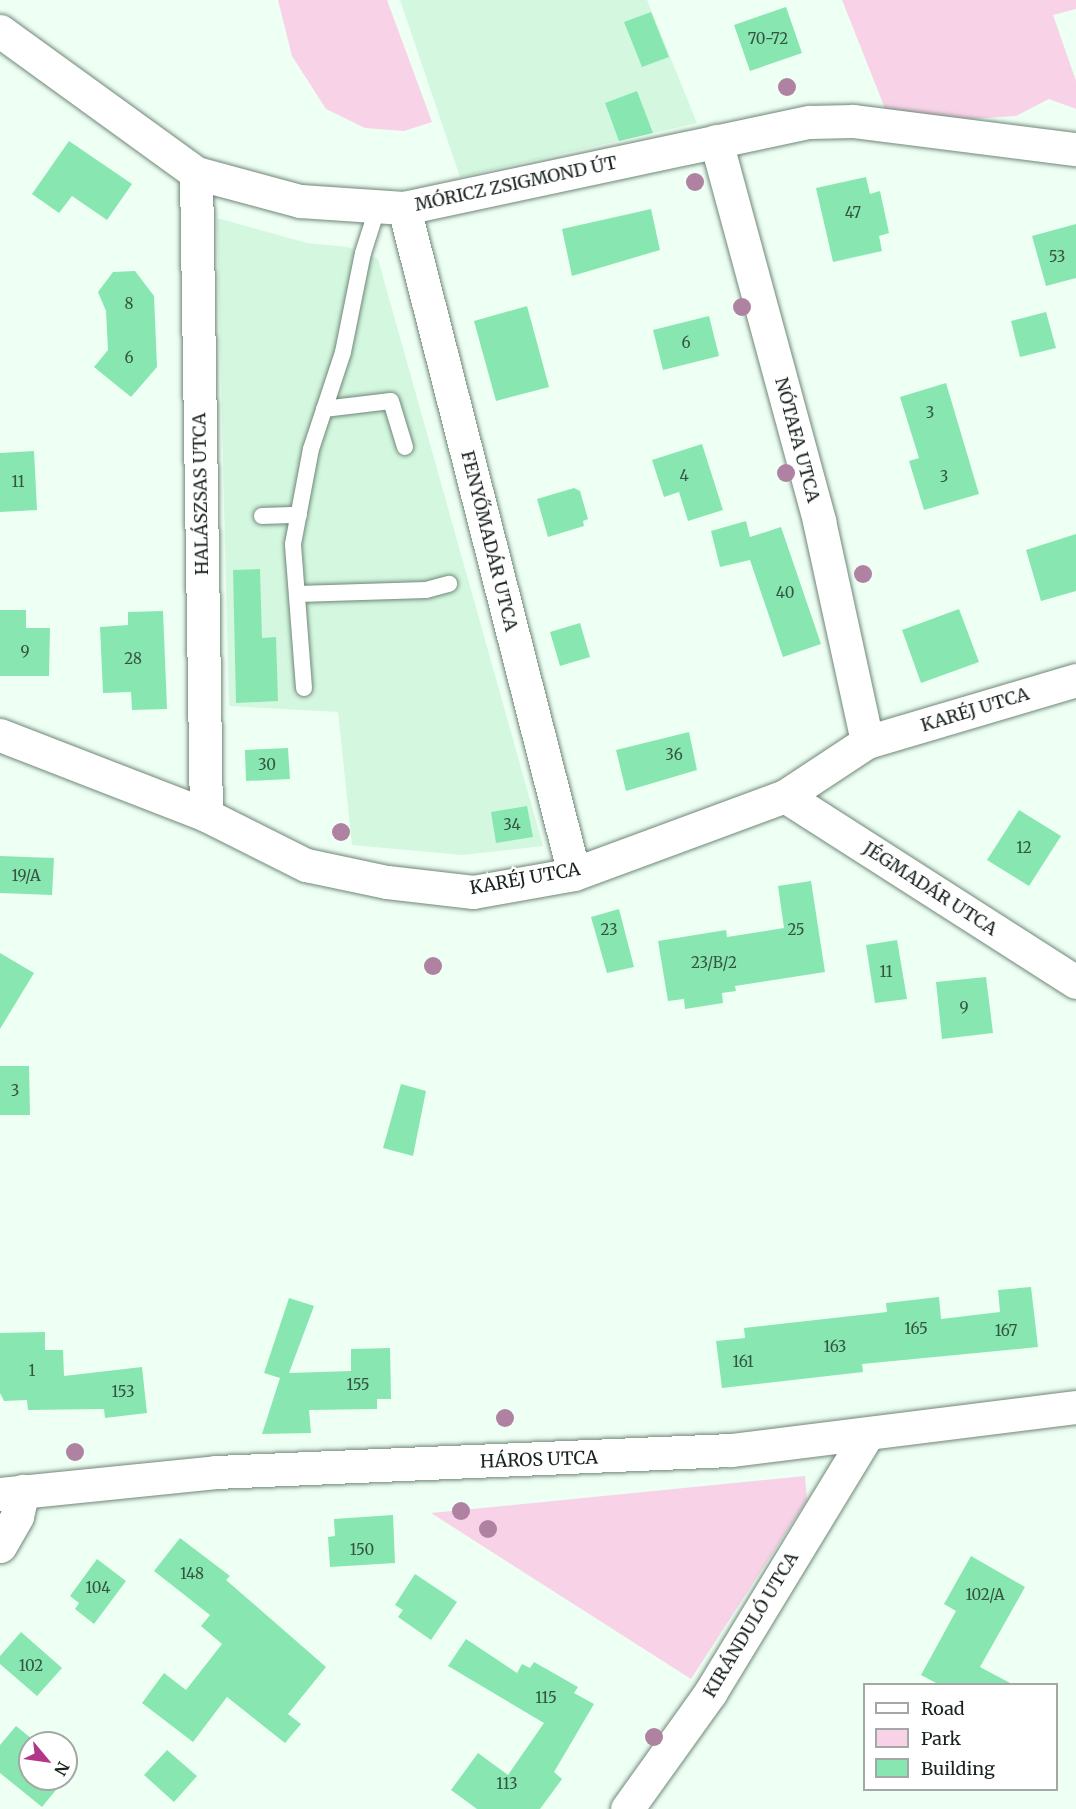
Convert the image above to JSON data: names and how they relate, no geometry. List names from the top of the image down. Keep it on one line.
{"streets":{"street":["MÓRICZ ZSIGMOND ÚT","NÓTAFA UTCA","HALÁSZSAS UTCA","FENYŐMADÁR UTCA","KARÉJ UTCA","JÉGMADÁR UTCA","HÁROS UTCA","KIRÁNDULÓ UTCA"]},"crossings":[["MÓRICZ ZSIGMOND ÚT","NÓTAFA UTCA"],["MÓRICZ ZSIGMOND ÚT","HALÁSZSAS UTCA"],["MÓRICZ ZSIGMOND ÚT","FENYŐMADÁR UTCA"],["NÓTAFA UTCA","KARÉJ UTCA"],["HALÁSZSAS UTCA","KARÉJ UTCA"],["FENYŐMADÁR UTCA","KARÉJ UTCA"],["KARÉJ UTCA","JÉGMADÁR UTCA"],["HÁROS UTCA","KIRÁNDULÓ UTCA"]],"house_numbers":["70-72","47","53","8","6","6","3","4","3","11","40","9","28","36","30","34","12","19/A","23","25","23/B/2","11","9","3","165","167","163","161","1","155","153","150","148","104","102/A","102","115","113"],"legend":["Road","Park","Building"],"north":"bottom right"}
